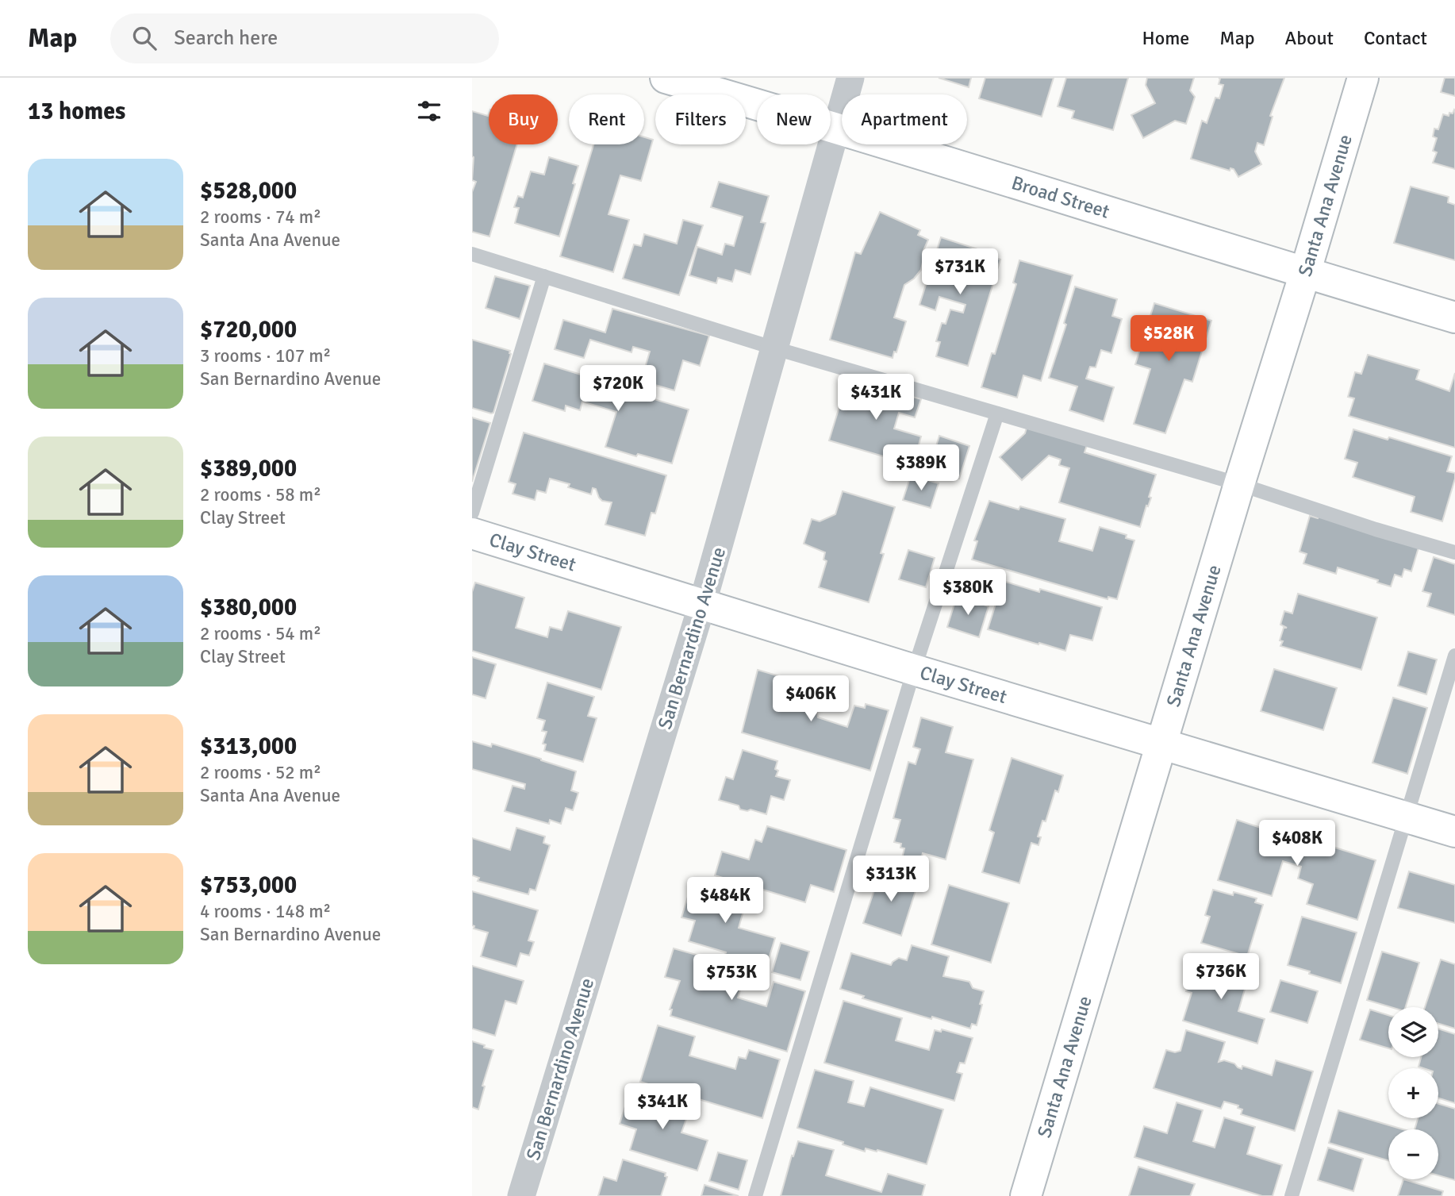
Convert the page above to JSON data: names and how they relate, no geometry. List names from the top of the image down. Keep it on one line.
{"streets":{"street":["Broad Street","Santa Ana Avenue","Clay Street","San Bernardino Avenue"]},"crossings":[["Broad Street","Santa Ana Avenue"],["Broad Street","San Bernardino Avenue"],["Santa Ana Avenue","Clay Street"],["Clay Street","San Bernardino Avenue"]],"page":{"header":"Map","search":"Search here","nav":["Home","Map","About","Contact"],"heading":"13 homes","chip":["Buy","Rent","Filters","New","Apartment"],"list":[{"name":"$528,000","note":"2 rooms · 74 m² · Santa Ana Avenue"},{"name":"$720,000","note":"3 rooms · 107 m² · San Bernardino Avenue"},{"name":"$389,000","note":"2 rooms · 58 m² · Clay Street"},{"name":"$380,000","note":"2 rooms · 54 m² · Clay Street"},{"name":"$313,000","note":"2 rooms · 52 m² · Santa Ana Avenue"},{"name":"$753,000","note":"4 rooms · 148 m² · San Bernardino Avenue"}],"price":["$731K","$528K","$720K","$431K","$389K","$380K","$406K","$408K","$313K","$484K","$736K","$753K","$341K"],"map_buttons":["+","−"]}}
